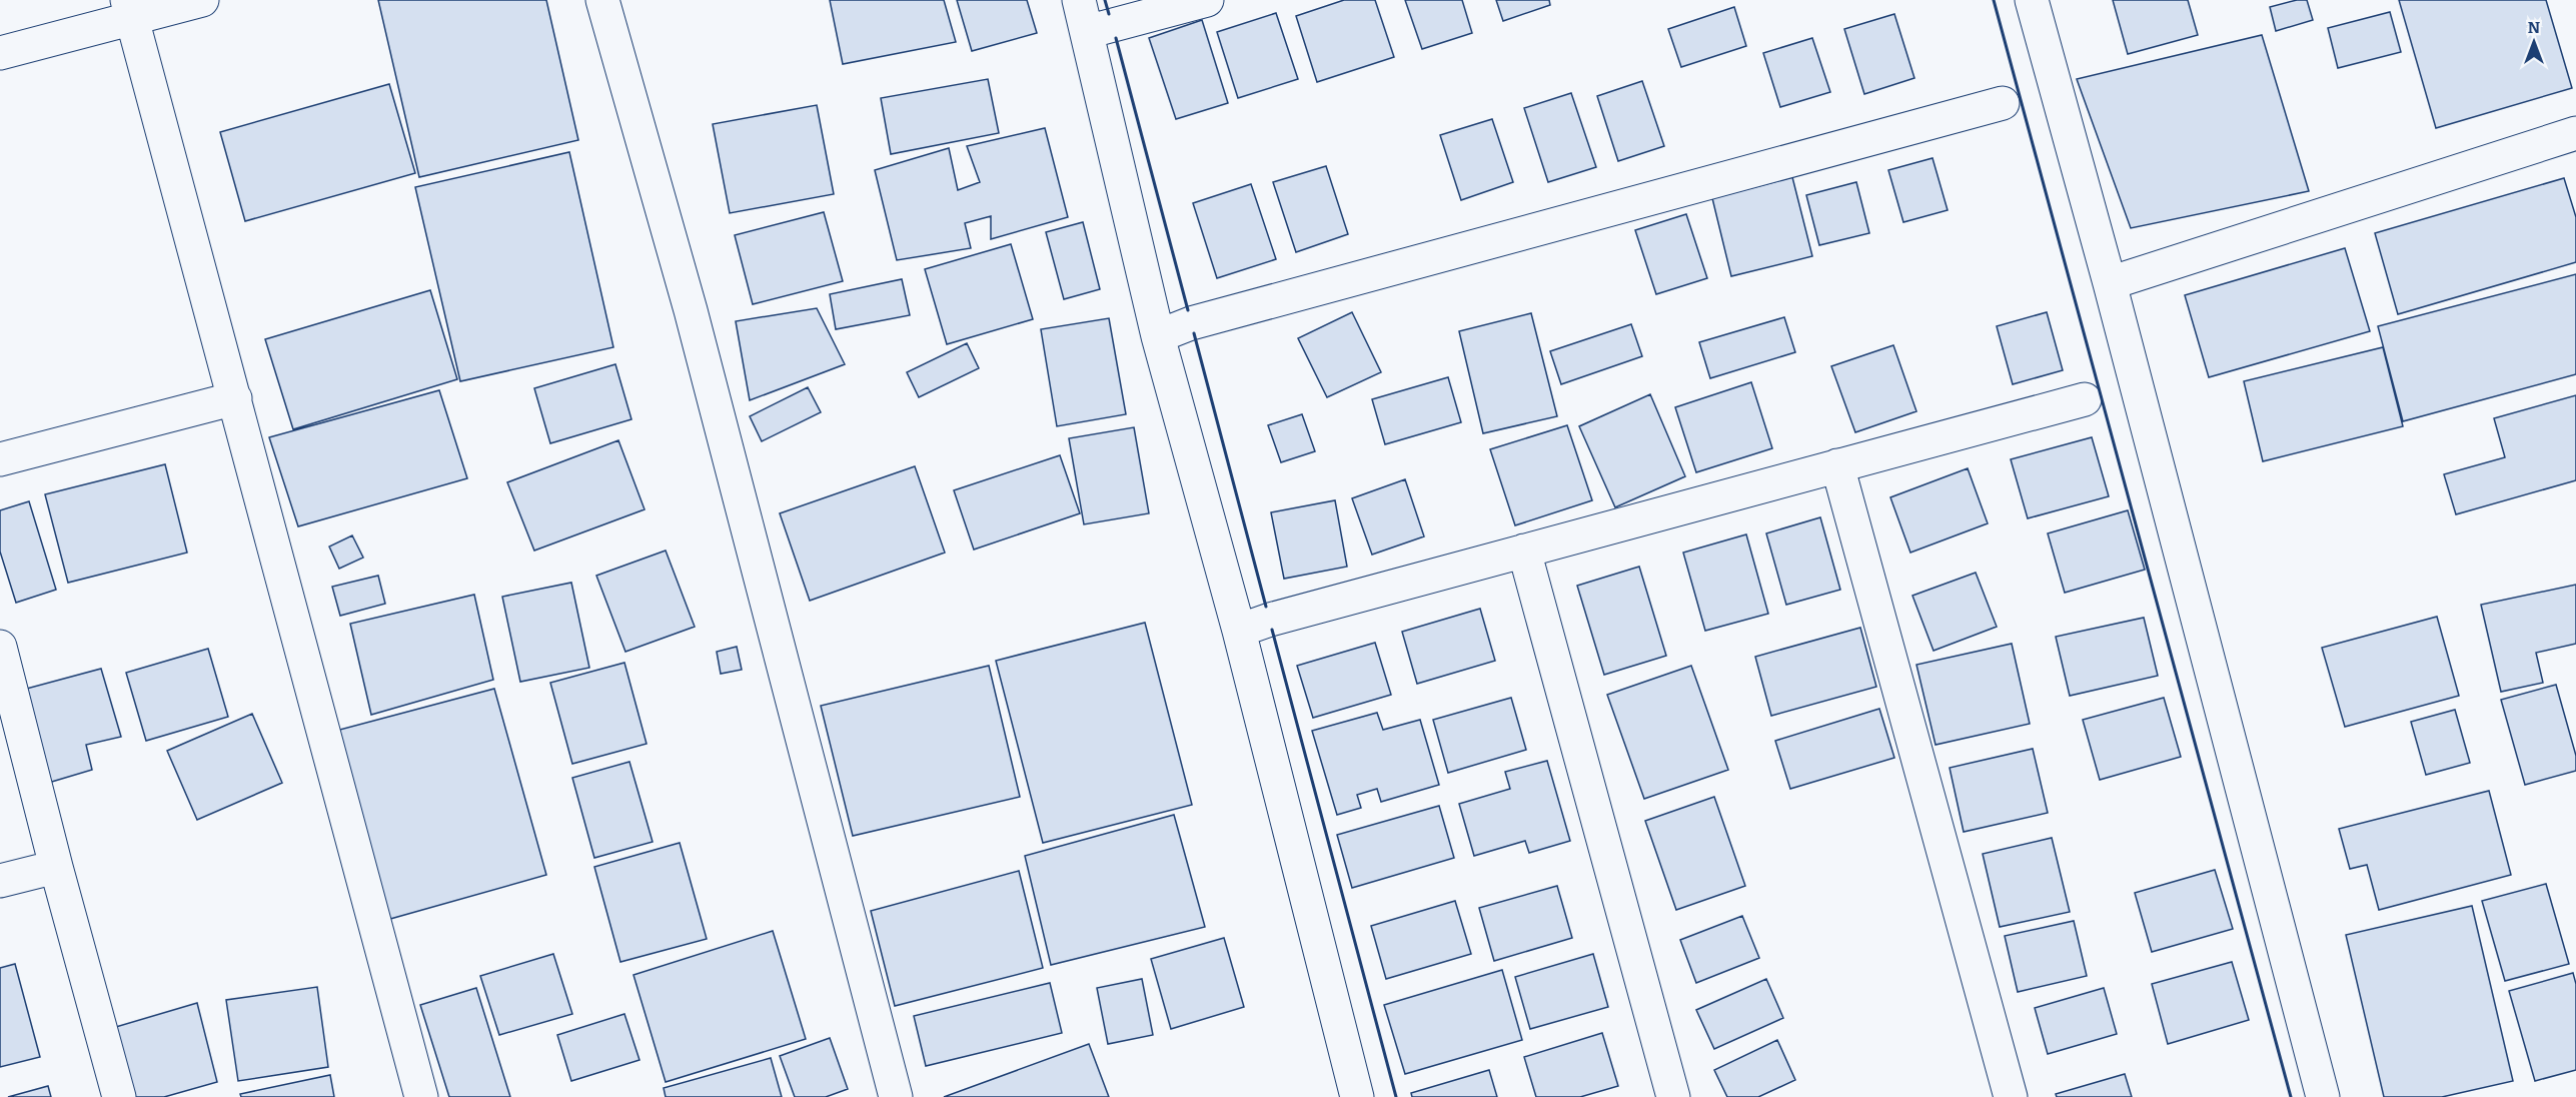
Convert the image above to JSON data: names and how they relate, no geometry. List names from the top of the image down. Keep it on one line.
{"north":"top"}
